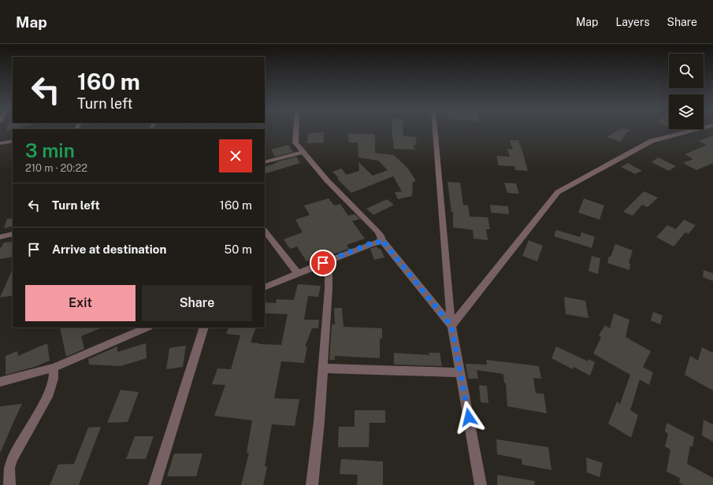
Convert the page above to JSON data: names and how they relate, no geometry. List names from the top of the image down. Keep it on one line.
{"page":{"header":"Map","nav":["Map","Layers","Share"],"turn":["160 m","Turn left"],"heading":["3 min","210 m · 20:22"],"list":[{"name":"Turn left","value":"160 m"},{"name":"Arrive at destination","value":"50 m"}],"buttons":["Exit","Share"]}}
